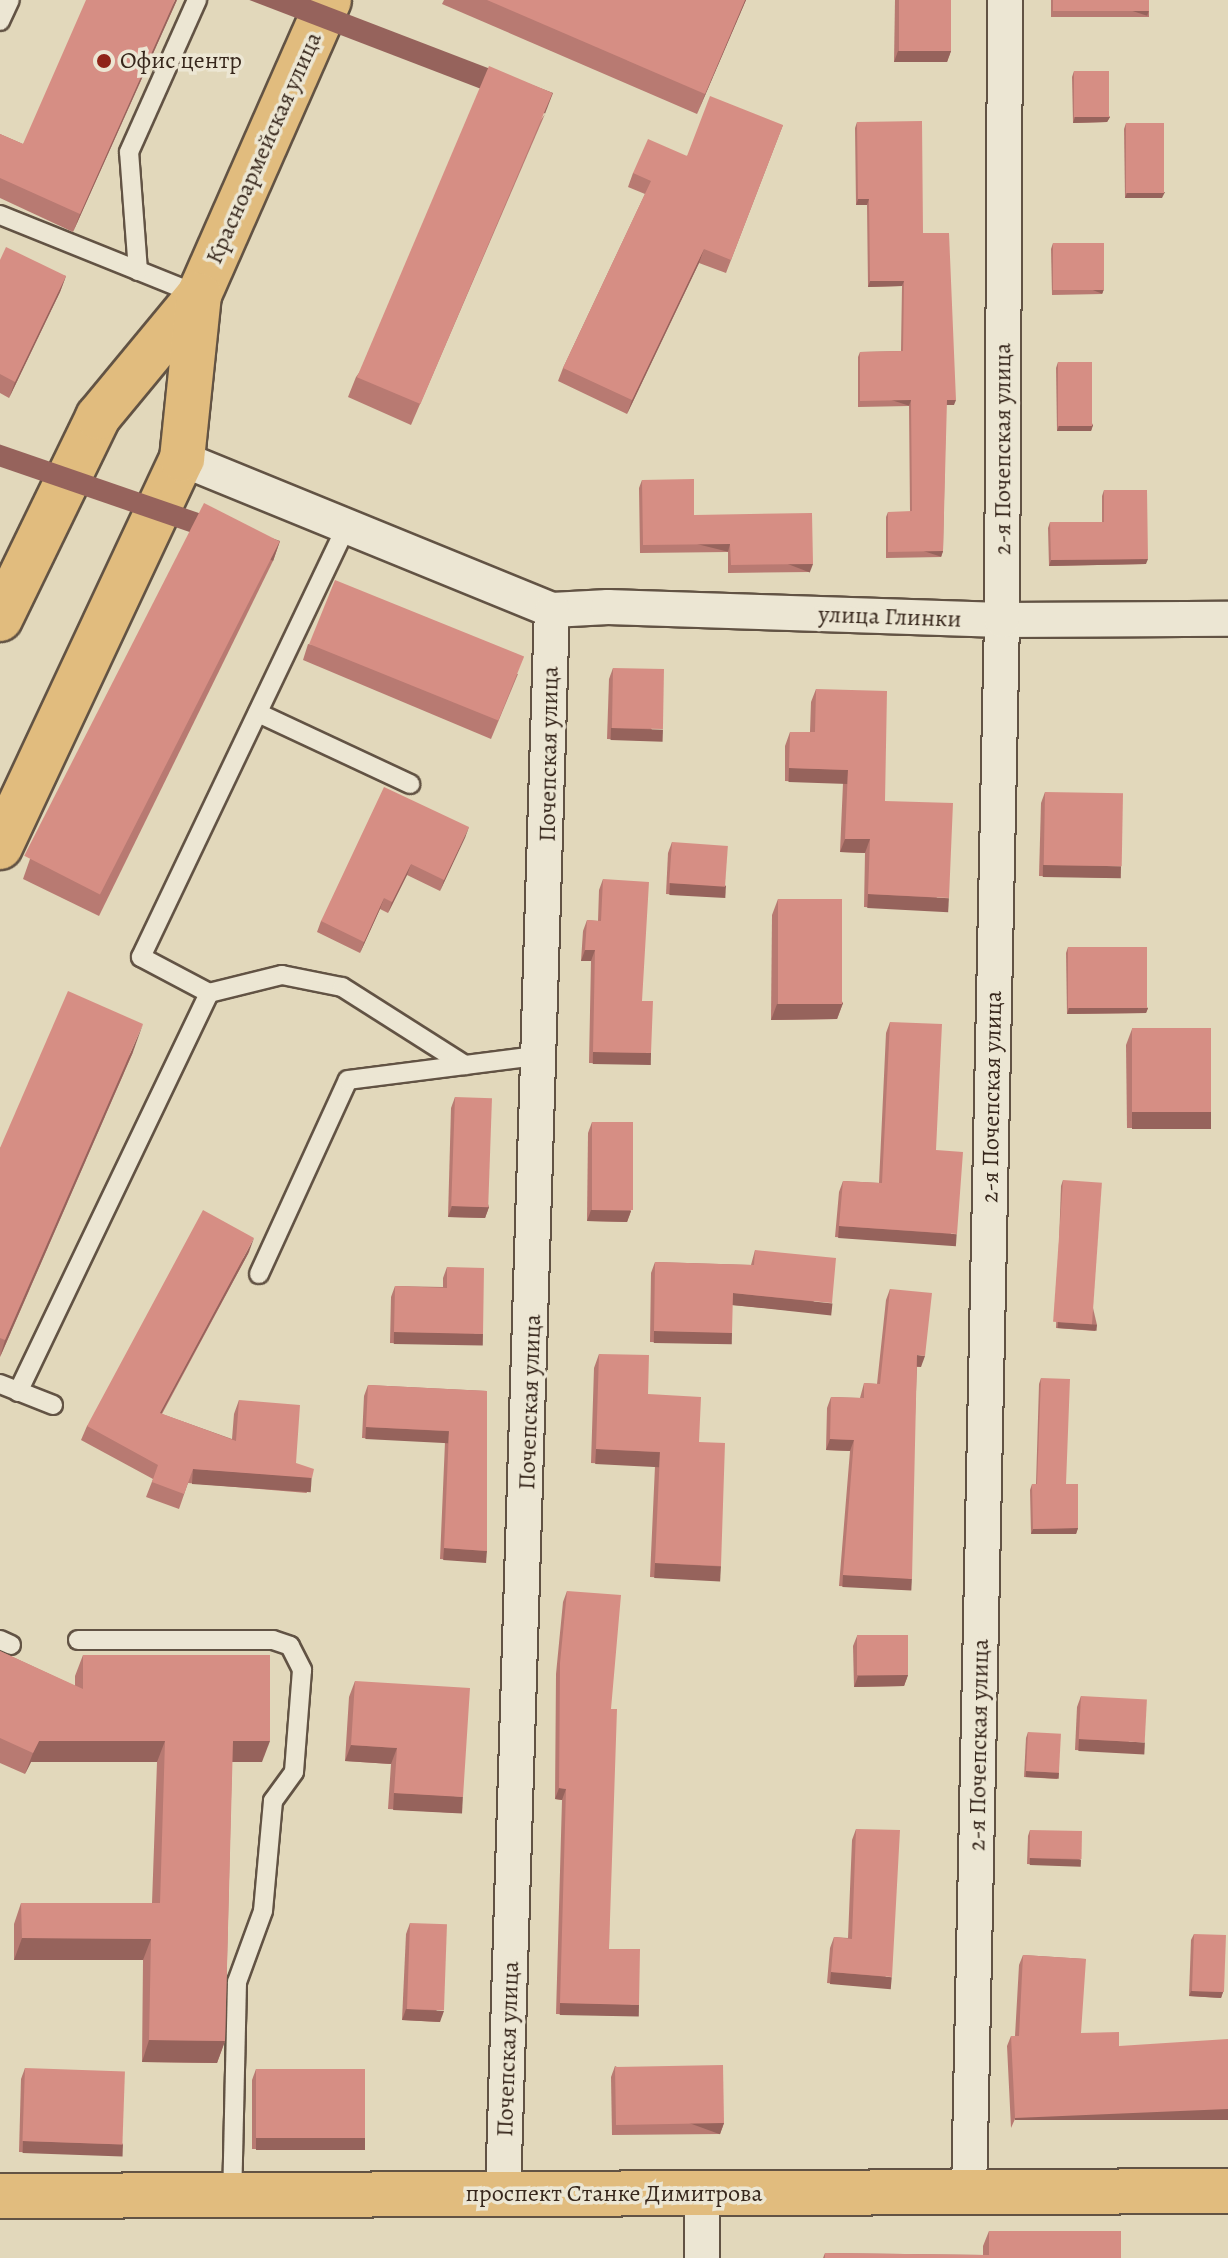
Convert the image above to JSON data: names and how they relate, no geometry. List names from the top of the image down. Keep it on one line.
{"streets":{"main road":["Красноармейская улица","проспект Станке Димитрова"],"street":["2-я Почепская улица","улица Глинки","Почепская улица"]},"crossings":[["2-я Почепская улица","улица Глинки"],["2-я Почепская улица","проспект Станке Димитрова"],["улица Глинки","Почепская улица"],["Почепская улица","проспект Станке Димитрова"]],"places":["Офис центр"]}
